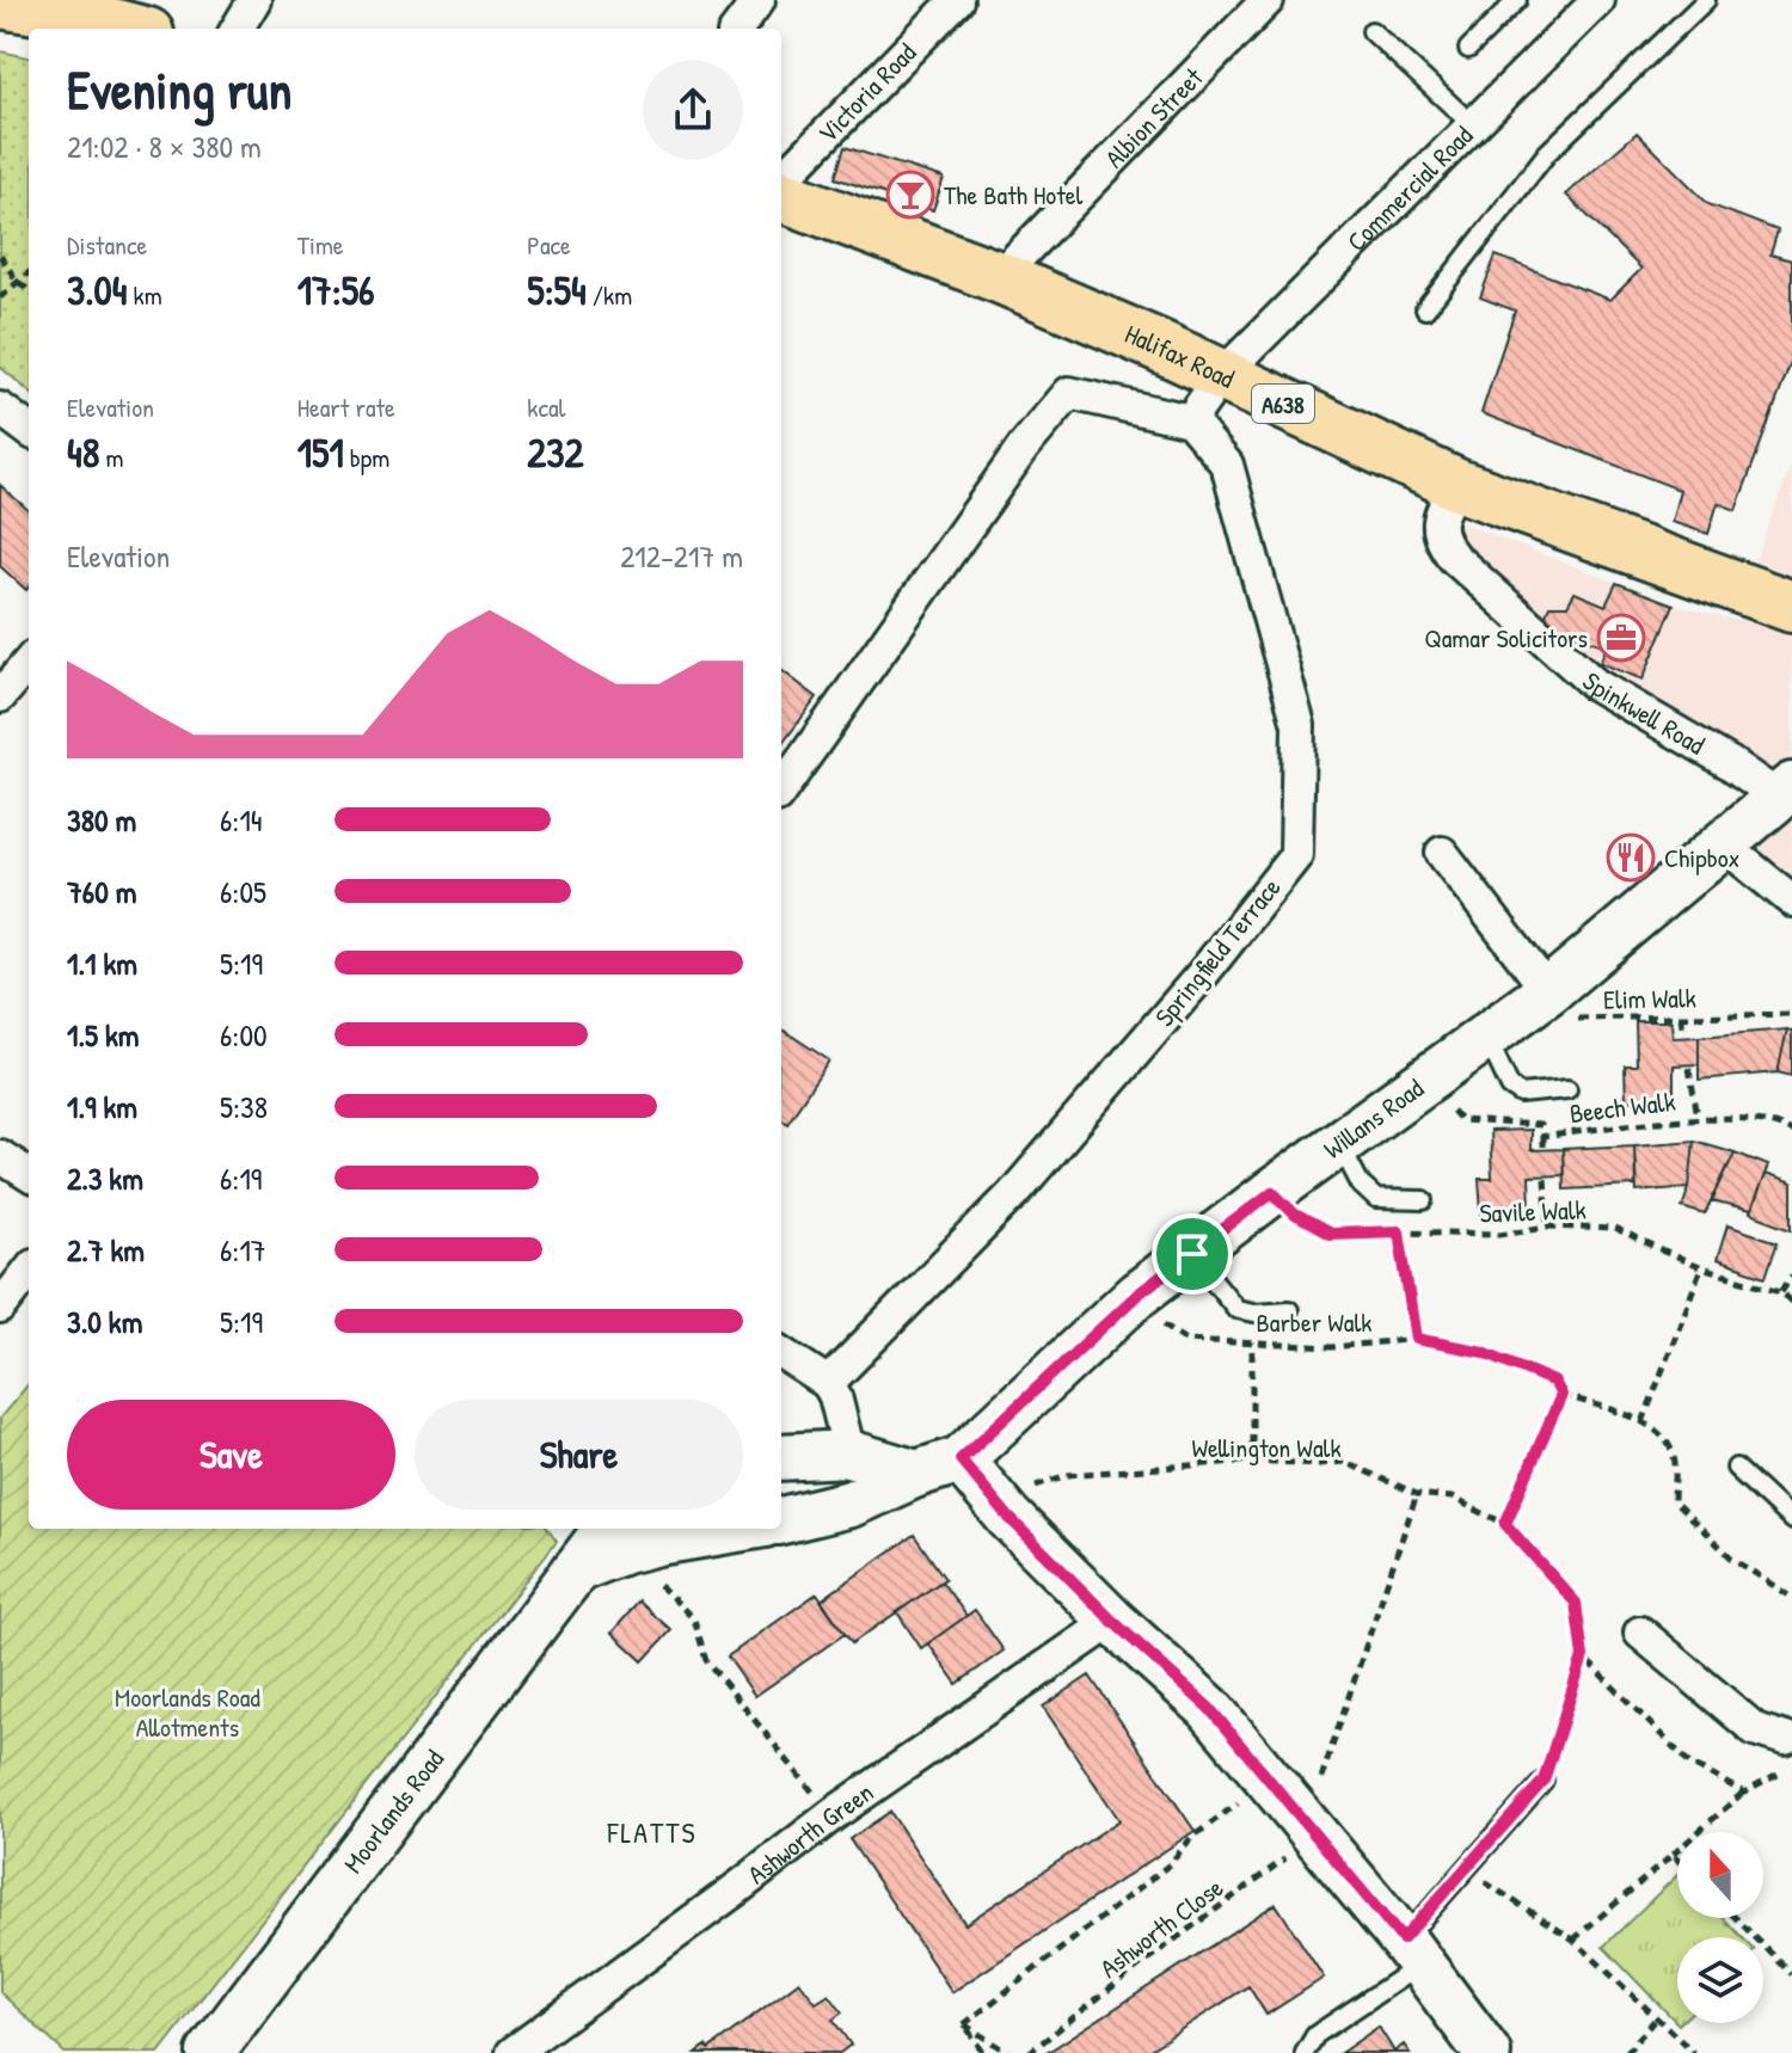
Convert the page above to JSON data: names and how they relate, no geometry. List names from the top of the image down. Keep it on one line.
{"streets":{"main road":["Halifax Road","A638"],"street":["Victoria Road","Albion Street","Commercial Road","Spinkwell Road","Springfield Terrace","Willans Road","Moorlands Road","Ashworth Green"],"path":["Elim Walk","Beech Walk","Savile Walk","Barber Walk","Wellington Walk","Ashworth Close"]},"crossings":[["Albion Street","Halifax Road"],["Commercial Road","Halifax Road"],["Halifax Road","Spinkwell Road"],["Spinkwell Road","Willans Road"],["Elim Walk","Willans Road"],["Beech Walk","Willans Road"],["Willans Road","Savile Walk"],["Willans Road","Barber Walk"]],"districts":["FLATTS"],"parks":["Moorlands Road Allotments"],"places":{"bar":["The Bath Hotel"],"office":["Qamar Solicitors"],"restaurant":["Chipbox"]},"north":"top","page":{"heading":["Evening run","21:02 · 8 × 380 m"],"stats":[["Distance","3.04 km"],["Time","17:56"],["Pace","5:54 /km"],["Elevation","48 m"],["Heart rate","151 bpm"],["kcal","232"]],"chart":["Elevation","212–217 m"],"list":[{"name":"380 m","note":"6:14"},{"name":"760 m","note":"6:05"},{"name":"1.1 km","note":"5:19"},{"name":"1.5 km","note":"6:00"},{"name":"1.9 km","note":"5:38"},{"name":"2.3 km","note":"6:19"},{"name":"2.7 km","note":"6:17"},{"name":"3.0 km","note":"5:19"}],"buttons":["Save","Share"]}}
